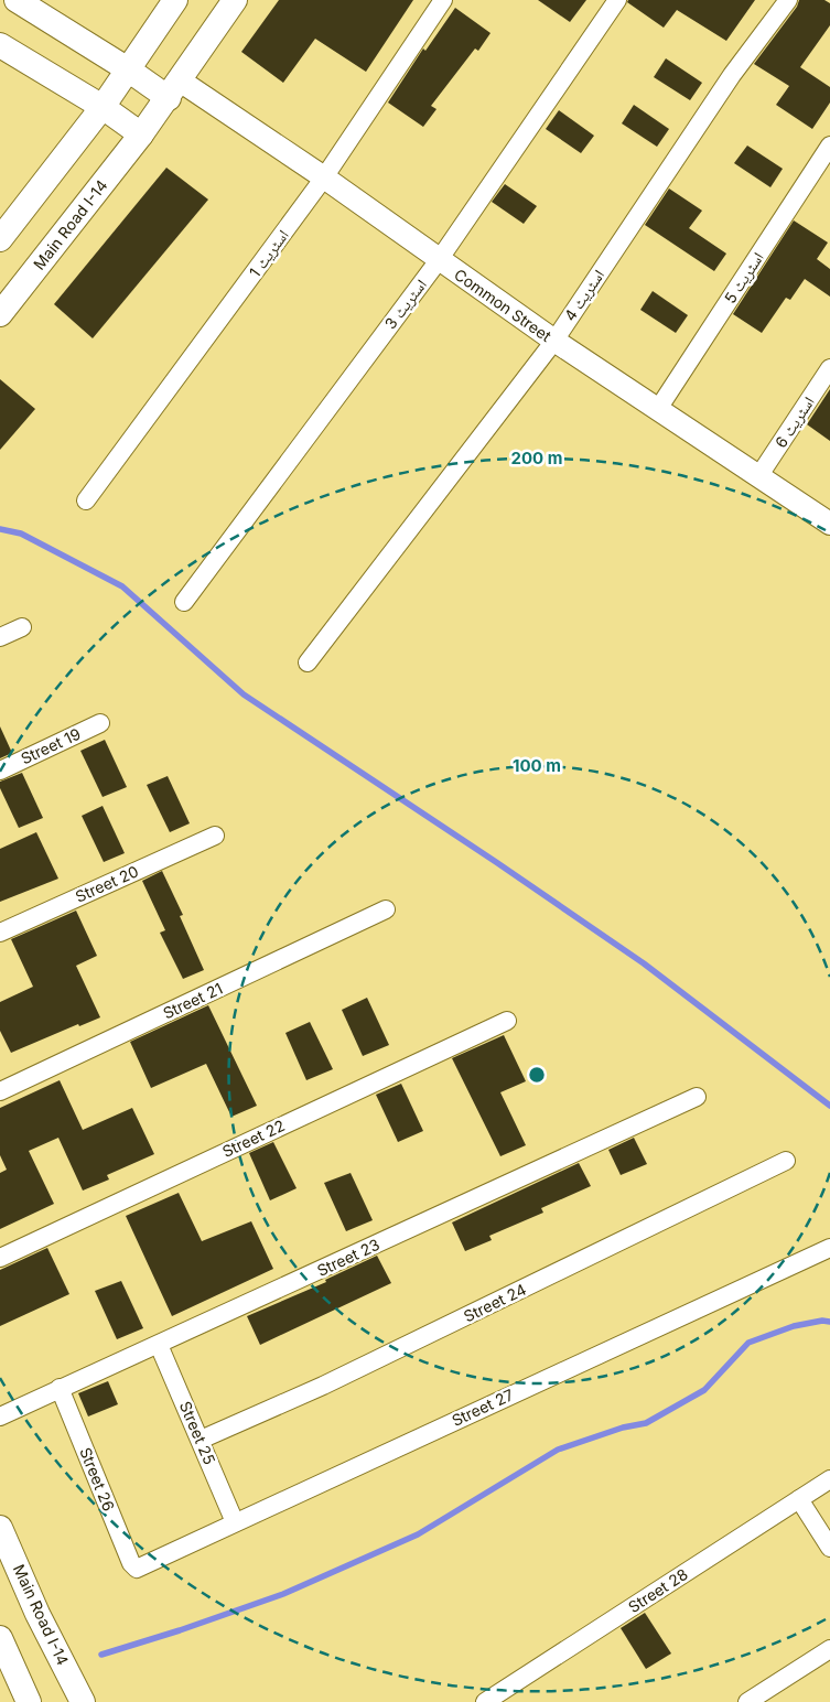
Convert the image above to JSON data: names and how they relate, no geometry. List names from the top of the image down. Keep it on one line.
{"streets":{"main road":["Main Road I-14"],"street":["اسٹریٹ 1","اسٹریٹ 5","اسٹریٹ 4","اسٹریٹ 3","Common Street","اسٹریٹ 6","Street 19","Street 20","Street 21","Street 22","Street 23","Street 24","Street 27","Street 25","Street 26","Street 28"]},"crossings":[["Main Road I-14","Common Street"],["اسٹریٹ 1","Common Street"],["اسٹریٹ 5","Common Street"],["اسٹریٹ 4","Common Street"],["اسٹریٹ 3","Common Street"],["Common Street","اسٹریٹ 6"],["Street 23","Street 25"],["Street 23","Street 26"],["Street 24","Street 25"],["Street 27","Street 25"],["Street 27","Street 26"]],"rings":["200 m","100 m"]}
